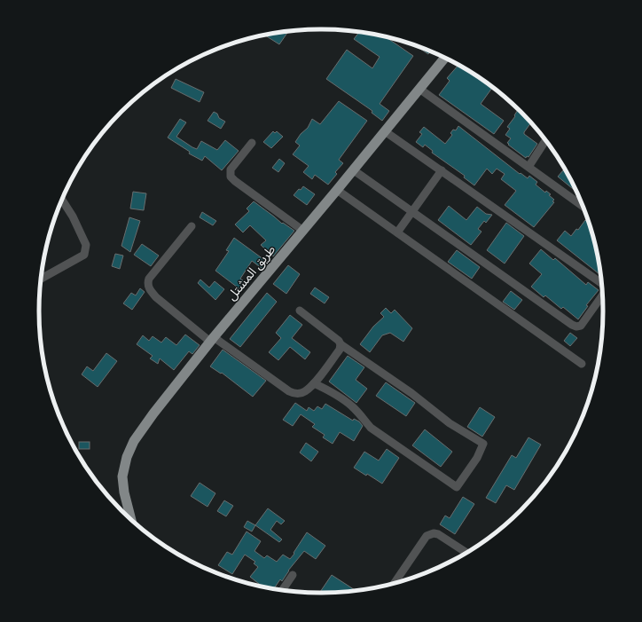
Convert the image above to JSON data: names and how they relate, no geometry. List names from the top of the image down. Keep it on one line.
{"streets":{"main road":["طريق المشتل"]}}
